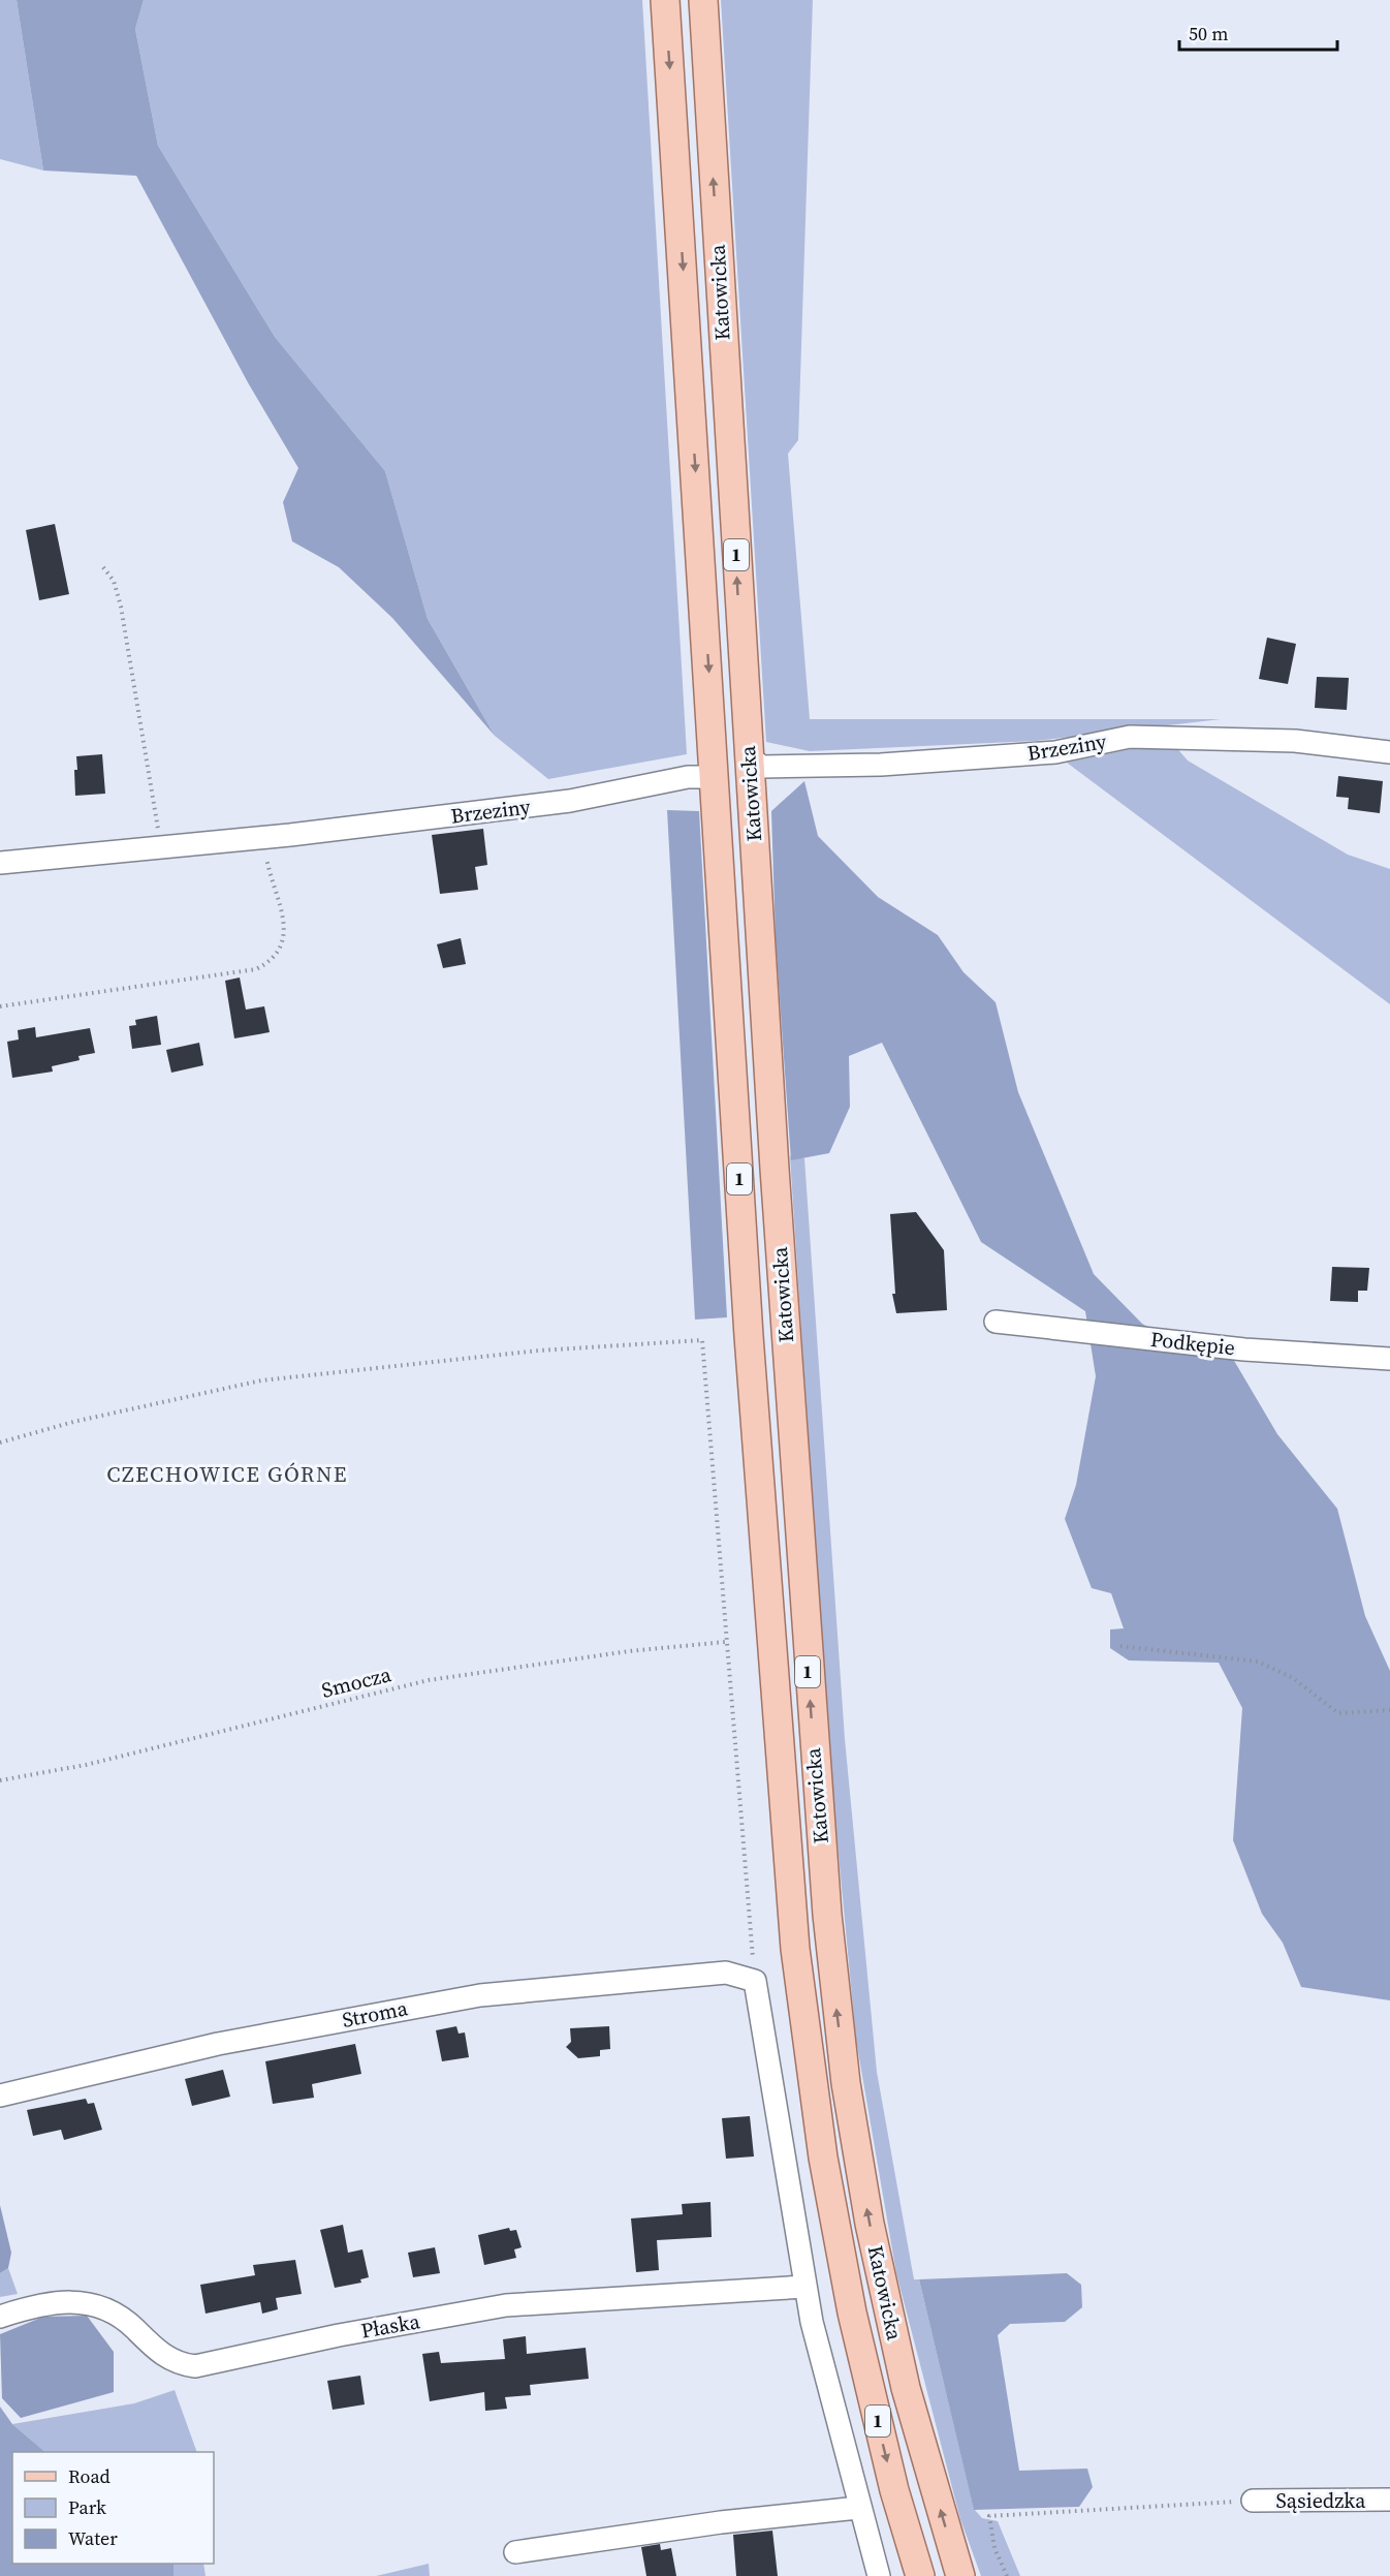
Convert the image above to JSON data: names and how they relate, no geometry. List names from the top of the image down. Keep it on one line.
{"streets":{"main road":["Katowicka","1"],"street":["Brzeziny","Podkępie","Stroma","Płaska","Sąsiedzka"],"path":["Smocza"]},"crossings":[["Katowicka","Brzeziny"]],"districts":["CZECHOWICE GÓRNE"],"legend":["Road","Park","Water"],"scale_bar":"50 m"}
